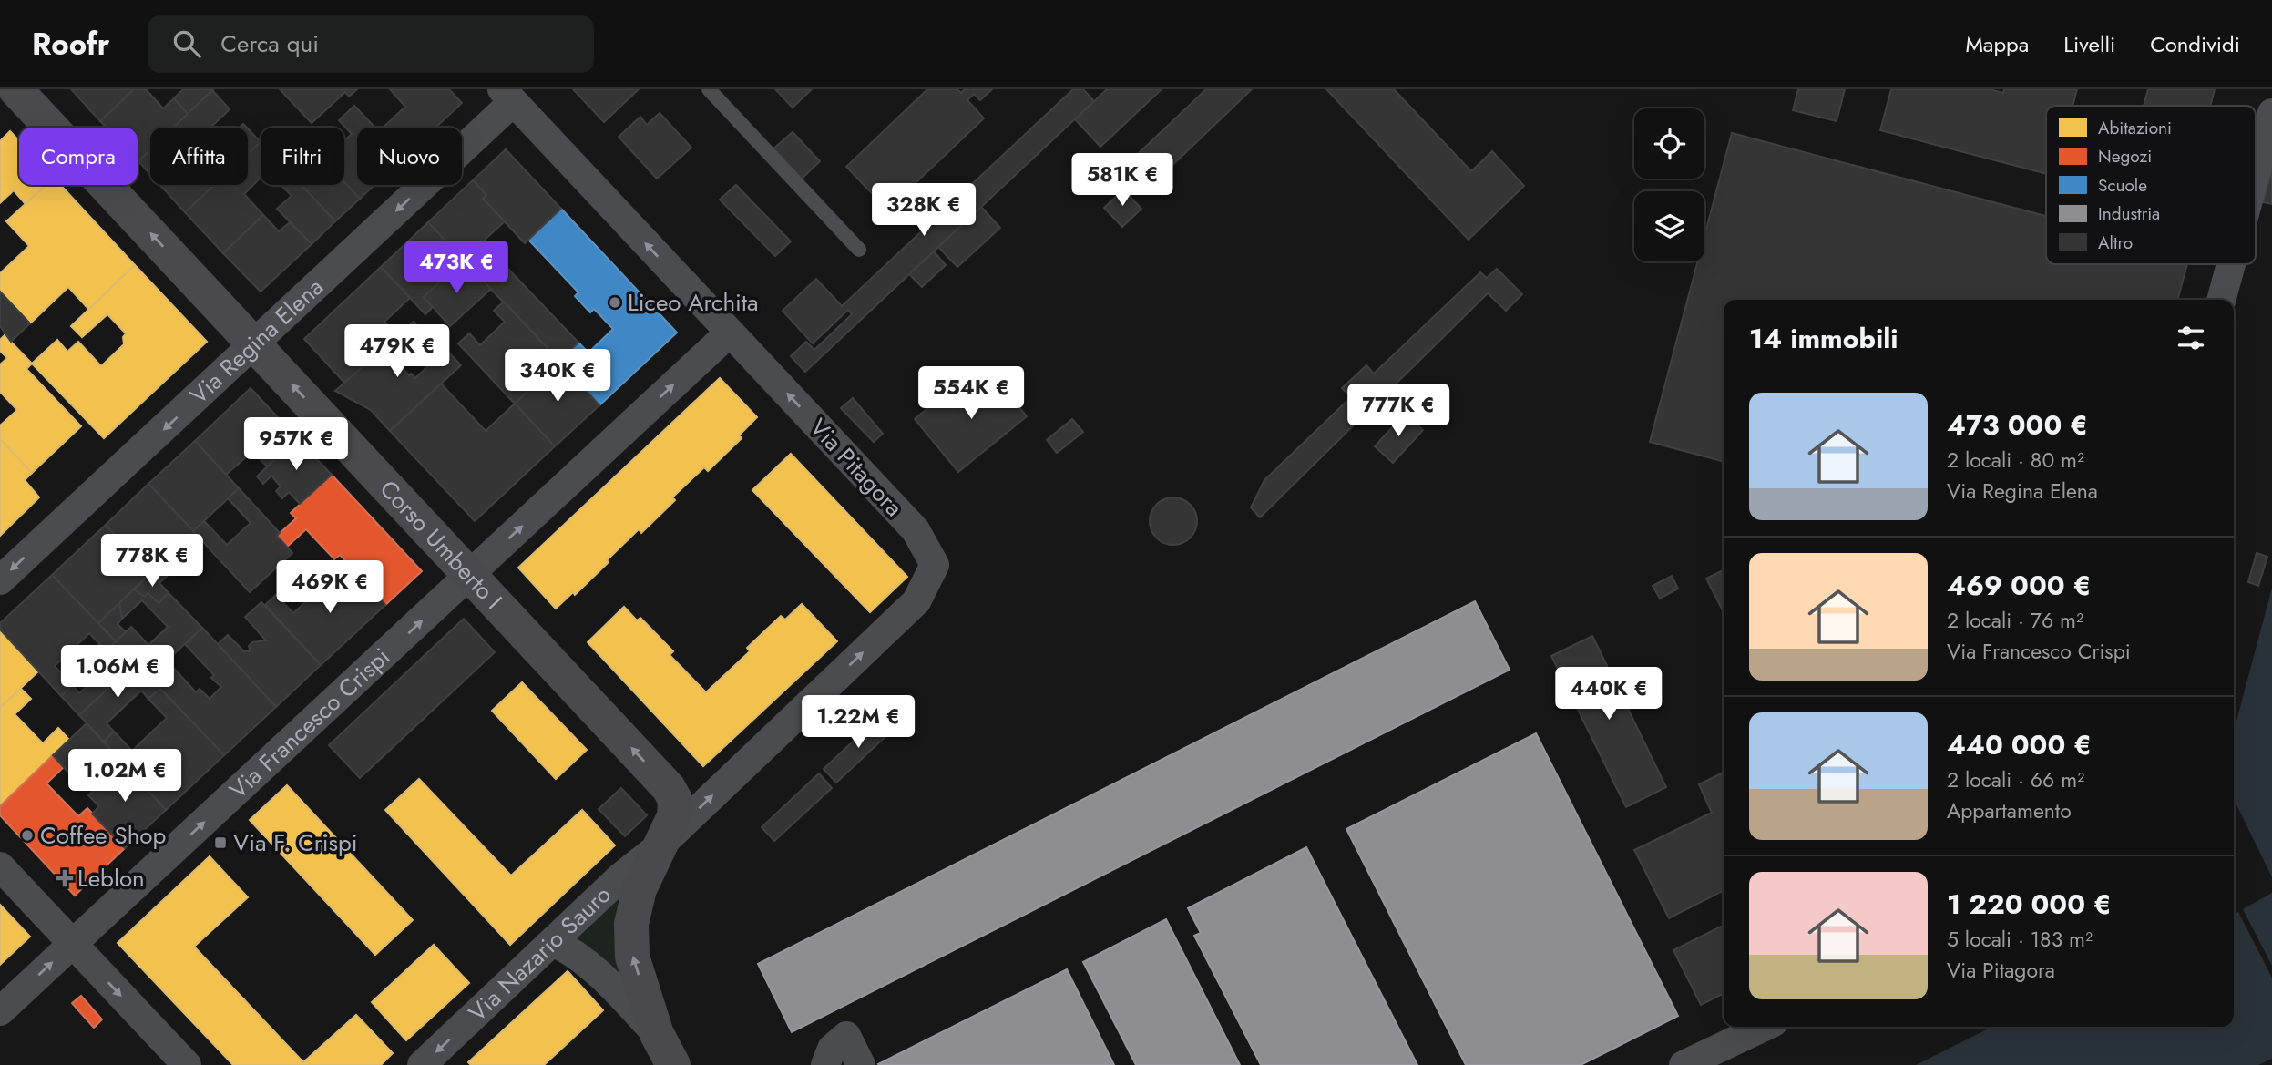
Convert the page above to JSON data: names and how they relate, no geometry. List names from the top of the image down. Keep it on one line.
{"streets":{"main road":["Corso Umberto I"],"street":["Via Regina Elena","Via Pitagora","Via Francesco Crispi","Via Nazario Sauro"]},"crossings":[["Via Regina Elena","Via Pitagora"],["Via Regina Elena","Corso Umberto I"],["Via Pitagora","Corso Umberto I"],["Via Pitagora","Via Francesco Crispi"],["Via Pitagora","Via Nazario Sauro"],["Corso Umberto I","Via Francesco Crispi"],["Corso Umberto I","Via Nazario Sauro"]],"one_way":["Via Regina Elena","Corso Umberto I","Via Francesco Crispi","Via Nazario Sauro"],"places":{"other":["Liceo Archita","Coffee Shop"],"transit":["Via F. Crispi"],"health":["Leblon"]},"legend":["Abitazioni","Negozi","Scuole","Industria","Altro"],"page":{"header":"Roofr","search":"Cerca qui","nav":["Mappa","Livelli","Condividi"],"chip":["Compra","Affitta","Filtri","Nuovo"],"price":["581K €","328K €","473K €","479K €","340K €","554K €","777K €","957K €","778K €","469K €","1.06M €","440K €","1.22M €","1.02M €"],"heading":"14 immobili","list":[{"name":"473 000 €","note":"2 locali · 80 m² · Via Regina Elena"},{"name":"469 000 €","note":"2 locali · 76 m² · Via Francesco Crispi"},{"name":"440 000 €","note":"2 locali · 66 m² · Appartamento"},{"name":"1 220 000 €","note":"5 locali · 183 m² · Via Pitagora"}]}}
